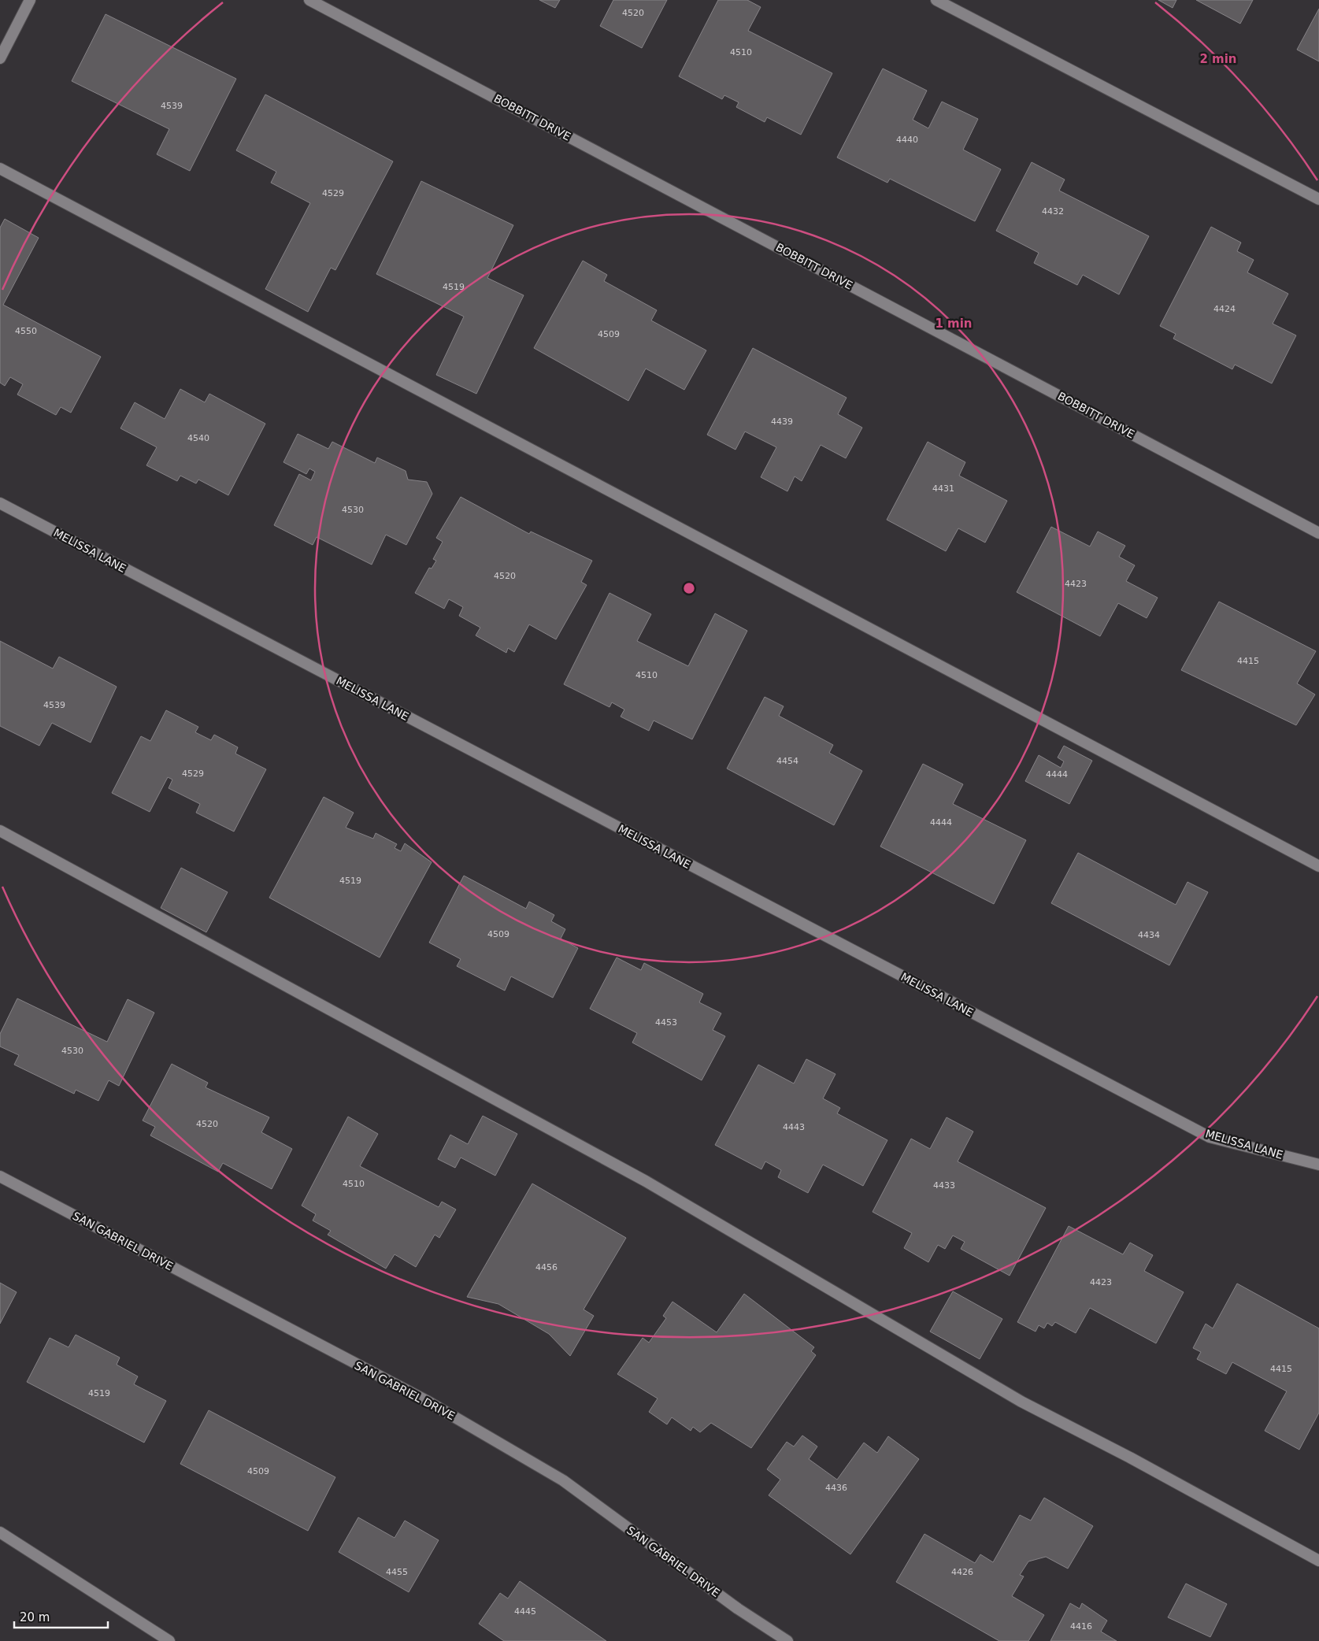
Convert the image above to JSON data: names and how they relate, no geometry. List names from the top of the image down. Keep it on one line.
{"streets":{"street":["BOBBITT DRIVE","MELISSA LANE","SAN GABRIEL DRIVE"]},"house_numbers":["4520","4510","4539","4440","4529","4432","4519","4424","4550","4509","4439","4540","4431","4530","4520","4423","4415","4510","4539","4454","4529","4444","4444","4519","4509","4434","4453","4530","4520","4443","4510","4433","4456","4423","4415","4519","4509","4436","4455","4426","4445","4416"],"scale_bar":"20 m","rings":["2 min","1 min"]}
